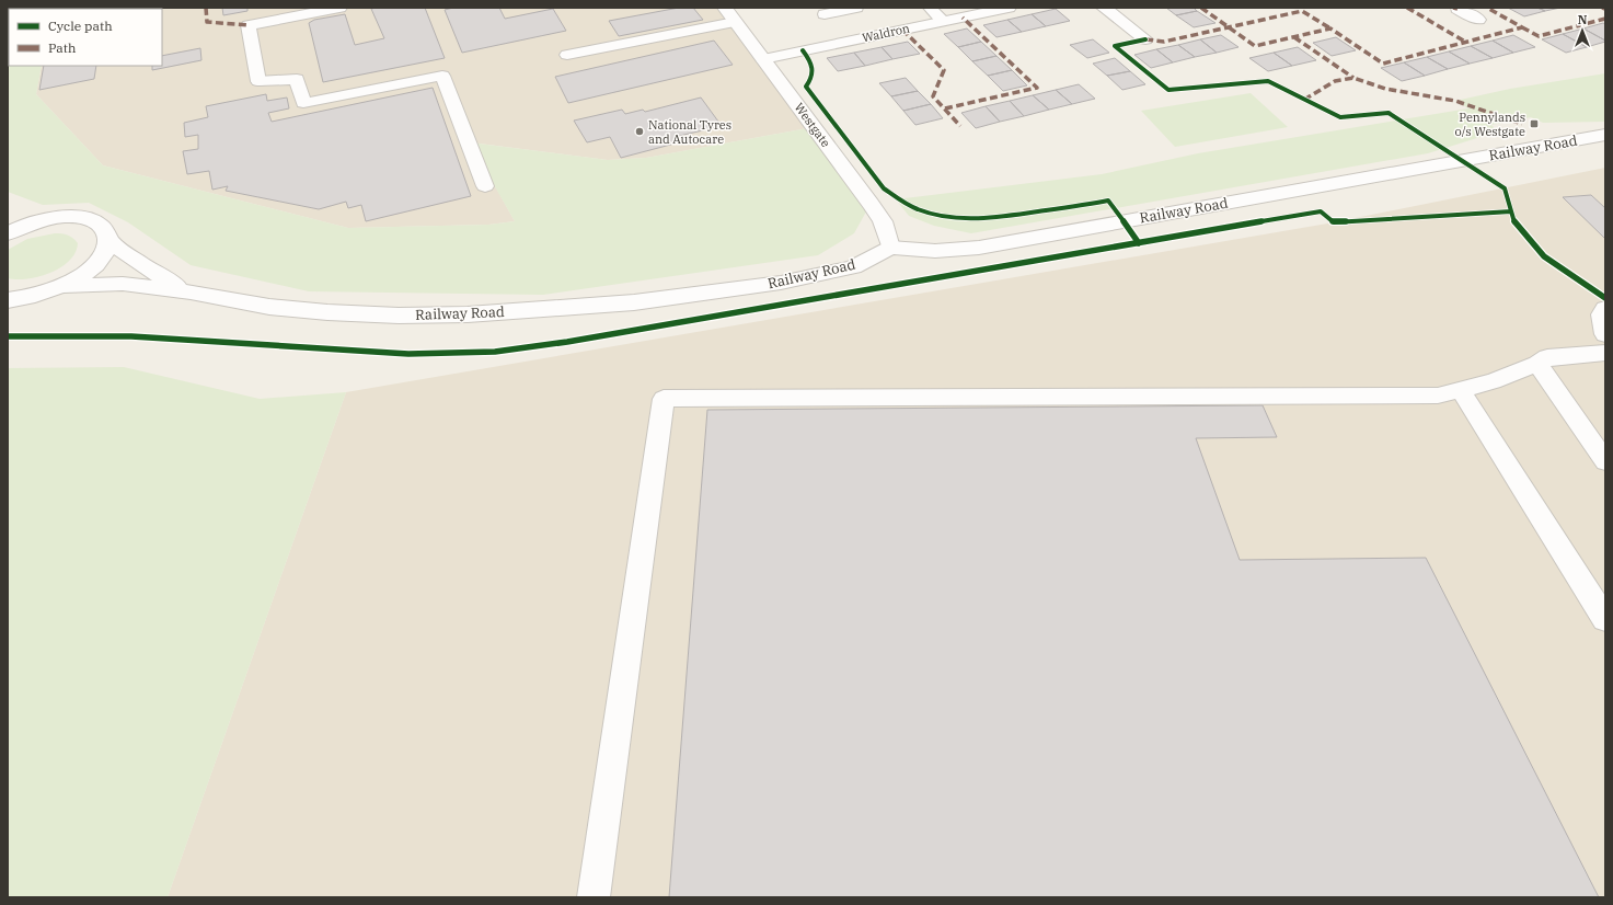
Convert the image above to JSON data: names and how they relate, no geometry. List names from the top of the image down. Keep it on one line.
{"streets":{"main road":["Waldron","Westgate","Railway Road"]},"crossings":[["Waldron","Westgate"],["Westgate","Railway Road"]],"places":{"transit":["Pennylands o/s Westgate"],"other":["National Tyres and Autocare"]},"legend":["Cycle path","Path"],"north":"top"}
